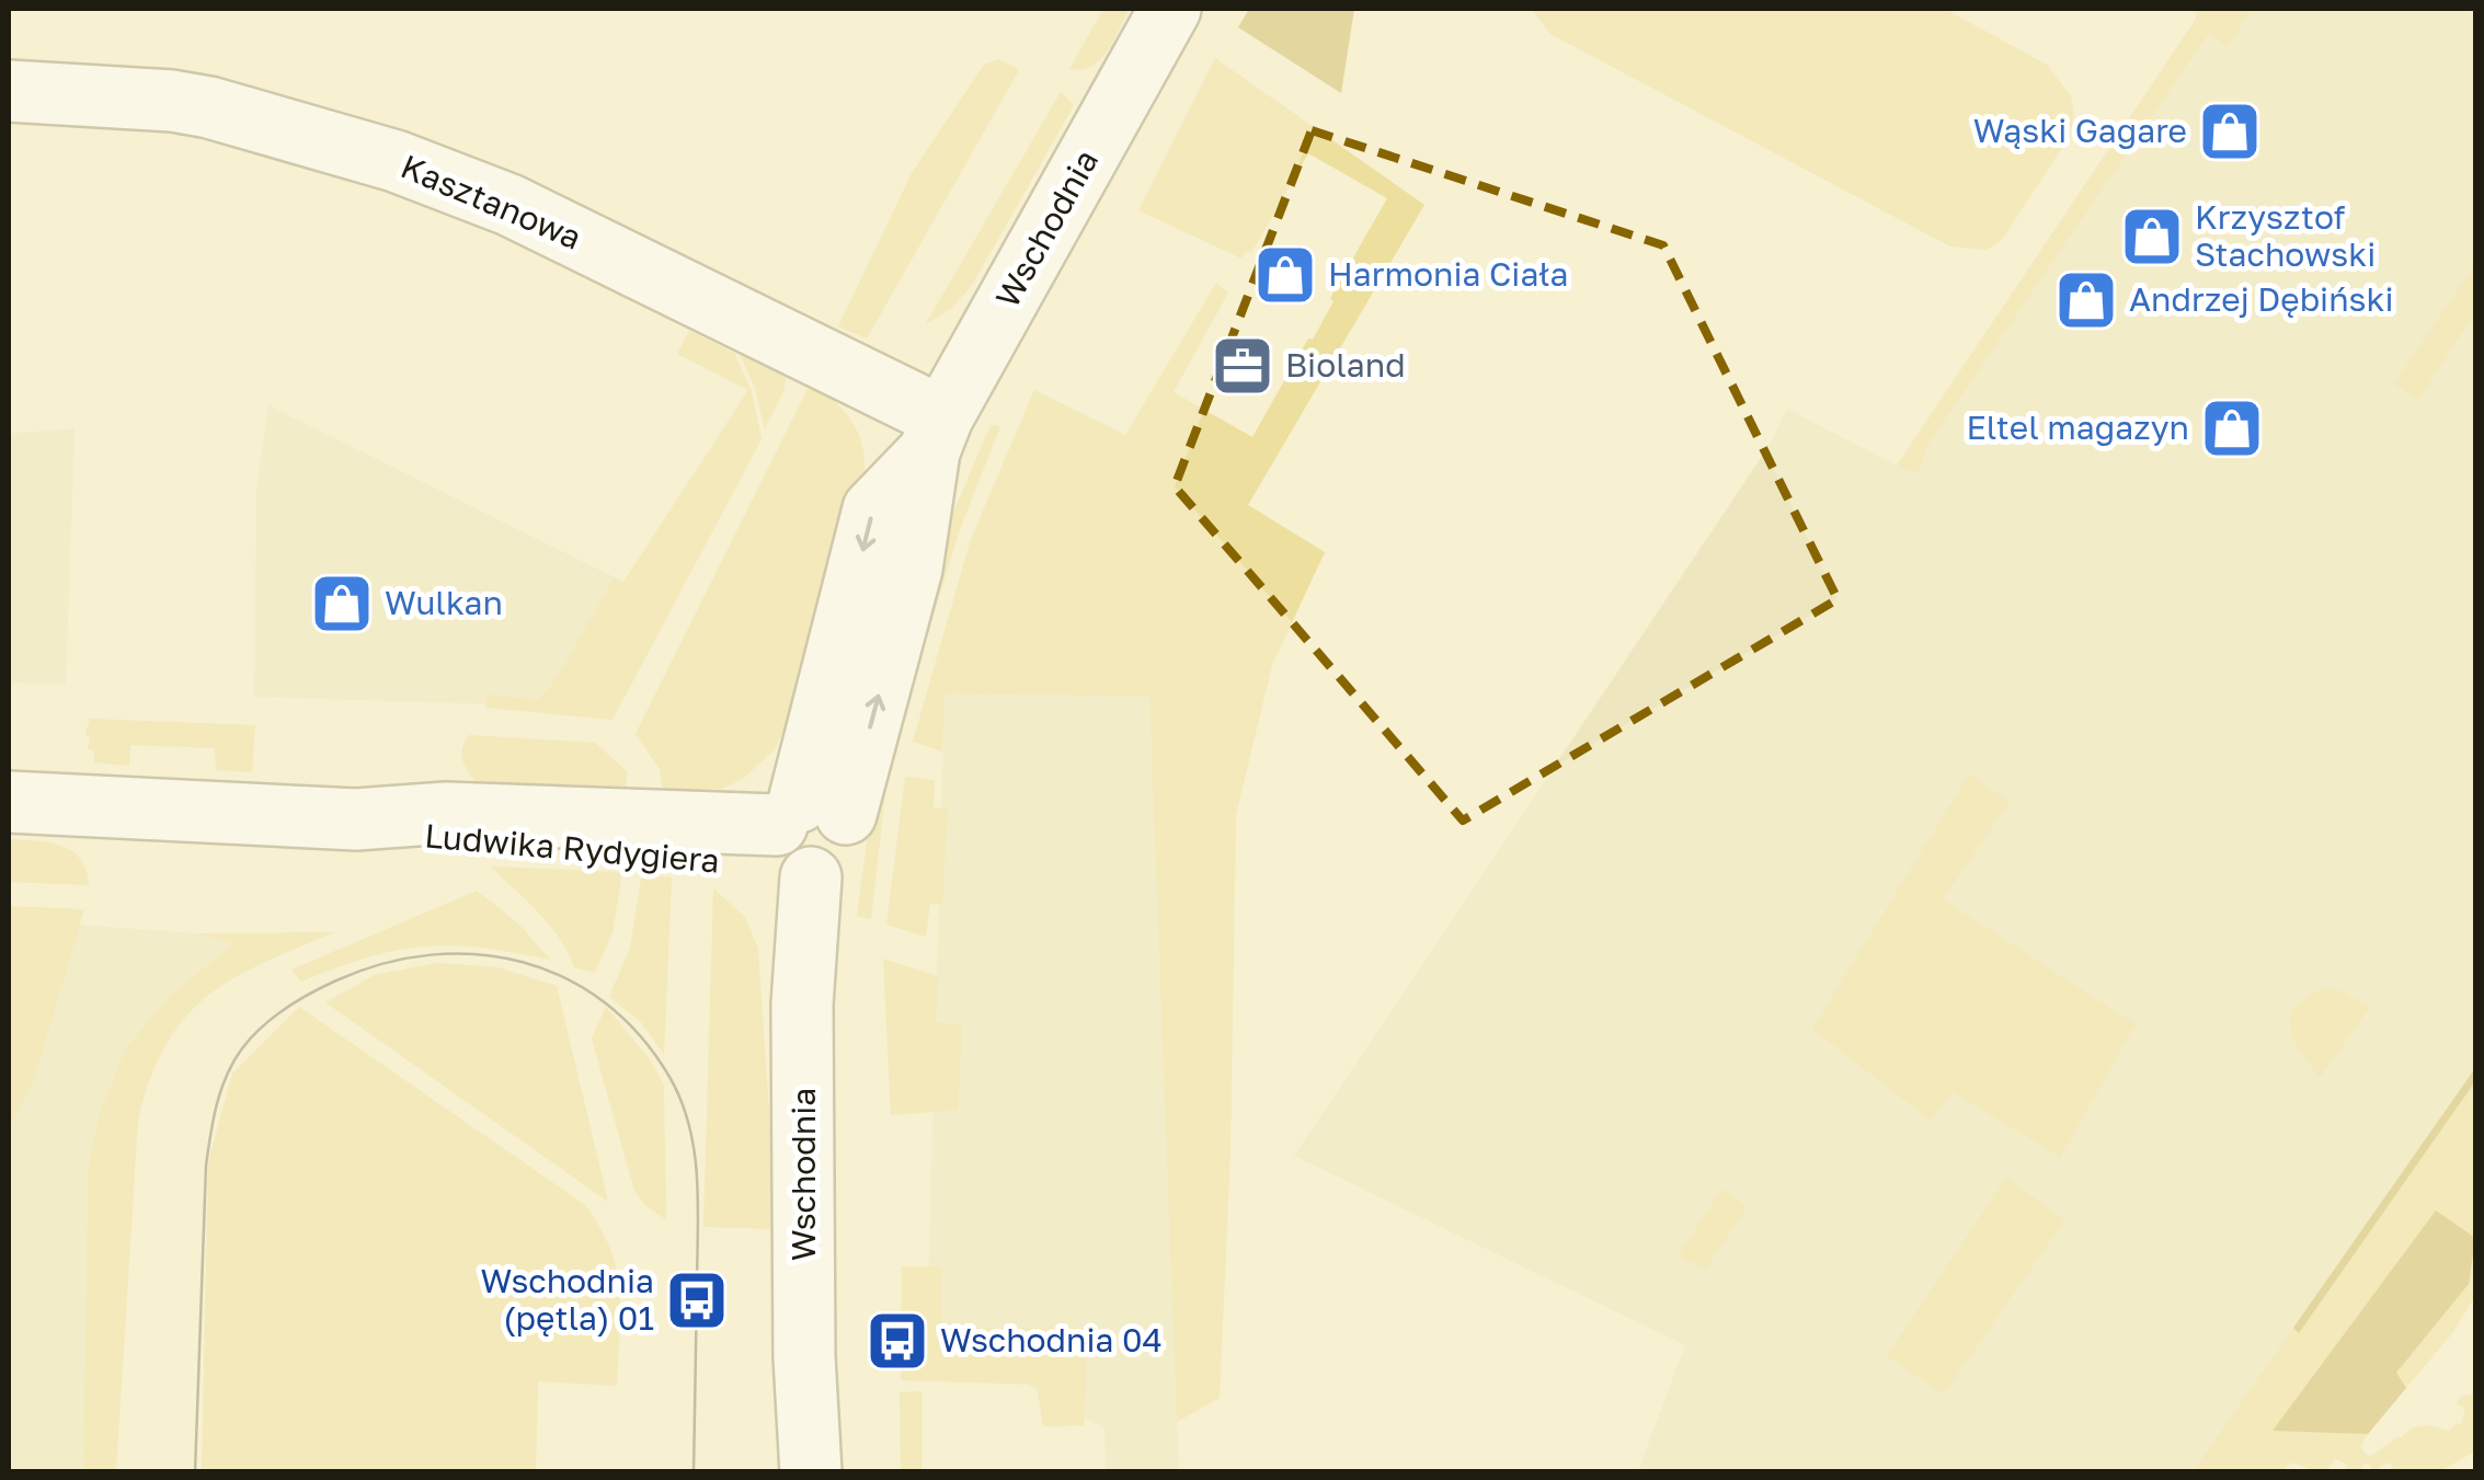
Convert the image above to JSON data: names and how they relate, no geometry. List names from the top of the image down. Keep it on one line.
{"streets":{"street":["Kasztanowa","Wschodnia","Ludwika Rydygiera"]},"crossings":[["Kasztanowa","Wschodnia"],["Wschodnia","Ludwika Rydygiera"]],"places":{"shop":["Wąski Gagare","Krzysztof Stachowski","Harmonia Ciała","Andrzej Dębiński","Eltel magazyn","Wulkan"],"office":["Bioland"],"bus stop":["Wschodnia (pętla) 01","Wschodnia 04"]}}
